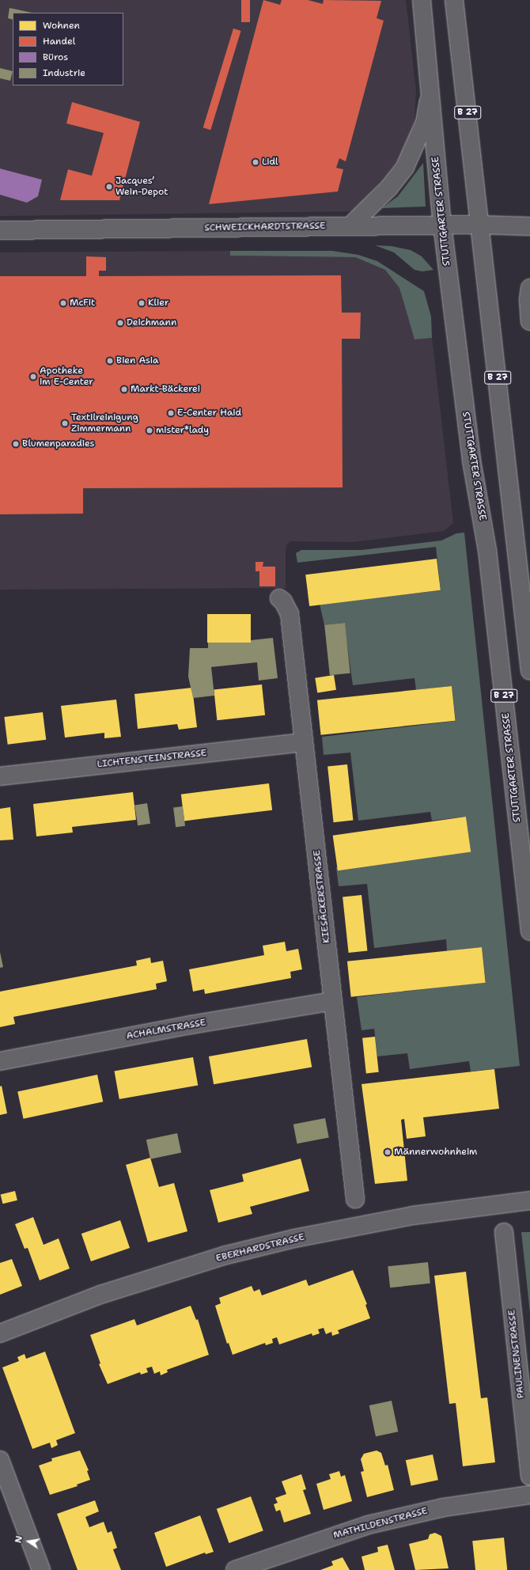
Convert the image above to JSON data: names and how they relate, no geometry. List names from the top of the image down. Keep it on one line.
{"streets":{"street":["B 27","STUTTGARTER STRASSE","SCHWEICKHARDTSTRASSE","LICHTENSTEINSTRASSE","KIESÄCKERSTRASSE","ACHALMSTRASSE","EBERHARDSTRASSE","PAULINENSTRASSE","MATHILDENSTRASSE"]},"crossings":[["B 27","SCHWEICKHARDTSTRASSE"],["STUTTGARTER STRASSE","SCHWEICKHARDTSTRASSE"],["LICHTENSTEINSTRASSE","KIESÄCKERSTRASSE"],["KIESÄCKERSTRASSE","ACHALMSTRASSE"]],"places":["Lidl","Jacques’ Wein-Depot","McFit","Klier","Deichmann","Bien Asia","Apotheke im E-Center","Markt-Bäckerei","E-Center Haid","Textilreinigung Zimmermann","mister*lady","Blumenparadies","Männerwohnheim"],"legend":["Wohnen","Handel","Büros","Industrie"],"north":"left"}
